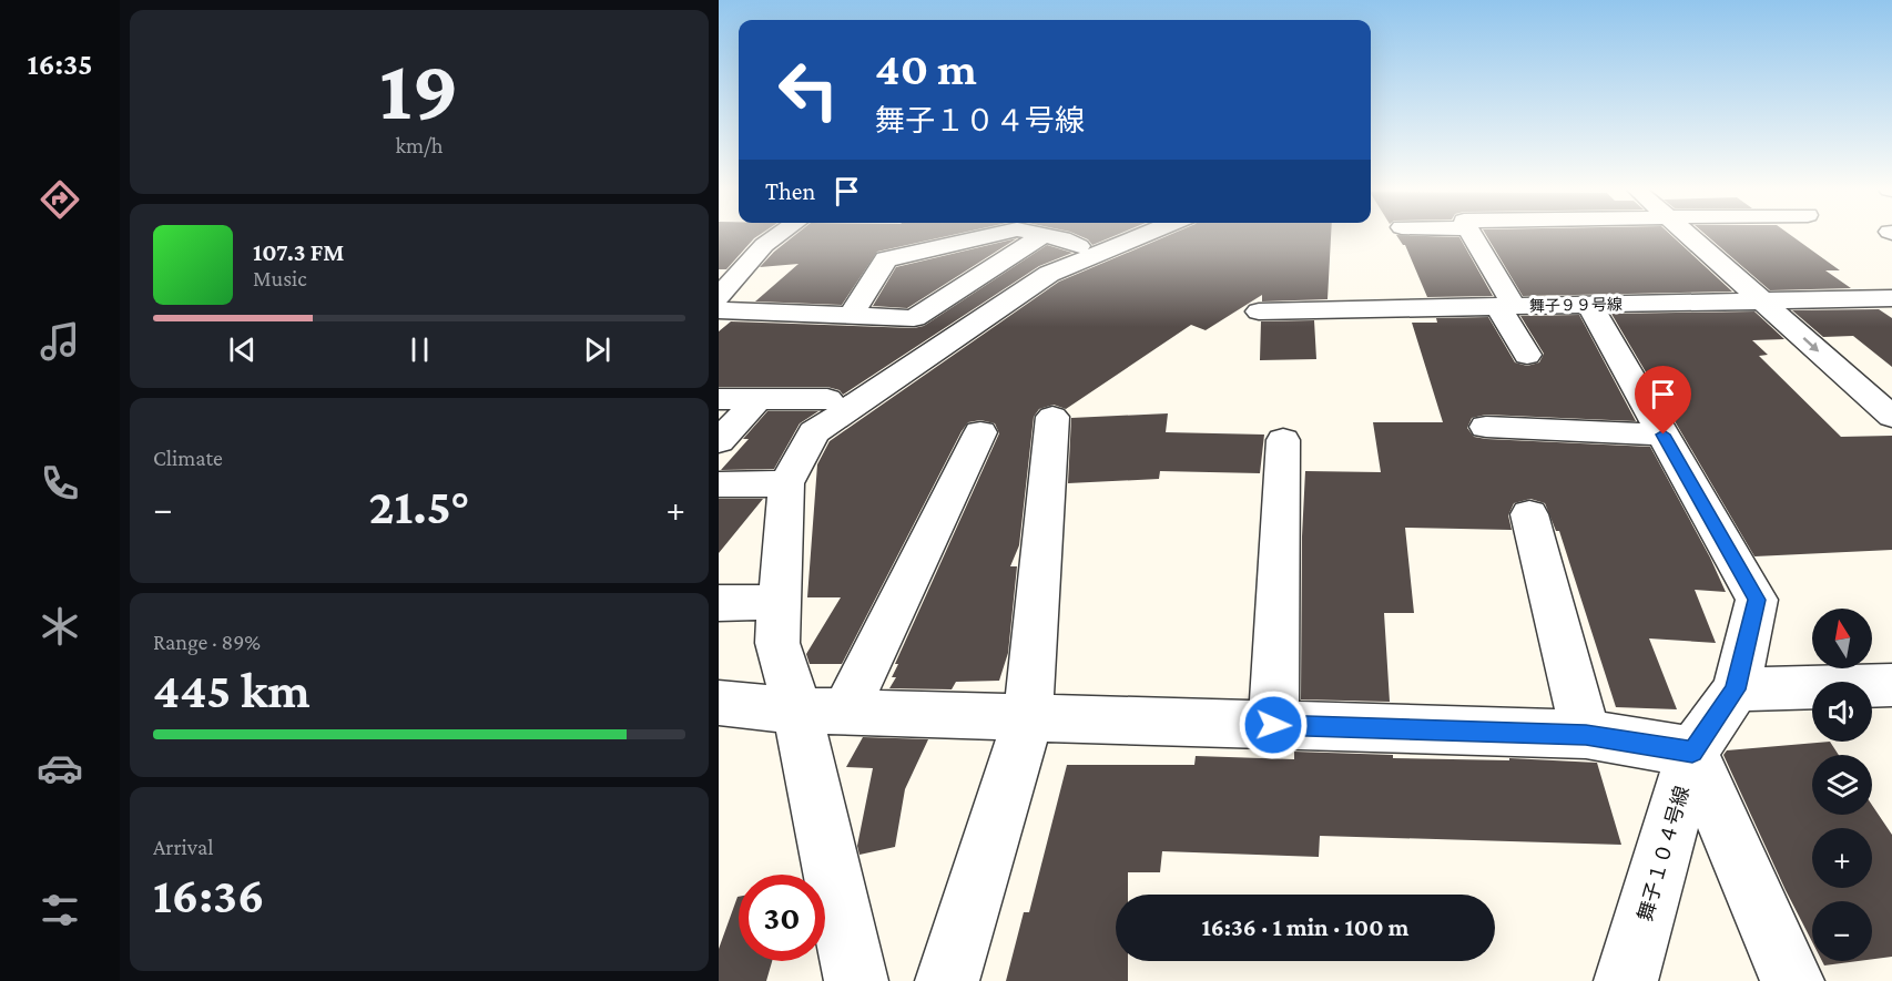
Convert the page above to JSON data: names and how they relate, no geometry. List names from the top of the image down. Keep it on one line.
{"streets":{"street":["舞子９９号線","舞子１０４号線"]},"crossings":[["舞子９９号線","舞子１０４号線"]],"north":"top","page":{"tabs":"16:35","tile":[["19","km/h"],"Climate",["Range · 89%","445 km"],["Arrival","16:36"]],"turn":["40 m","舞子１０４号線"],"then":"Then","song":["107.3 FM","Music"],"heat":["−","21.5°","+"],"map_buttons":["+","−"],"limit":"30","trip":"16:36 · 1 min · 100 m"}}
